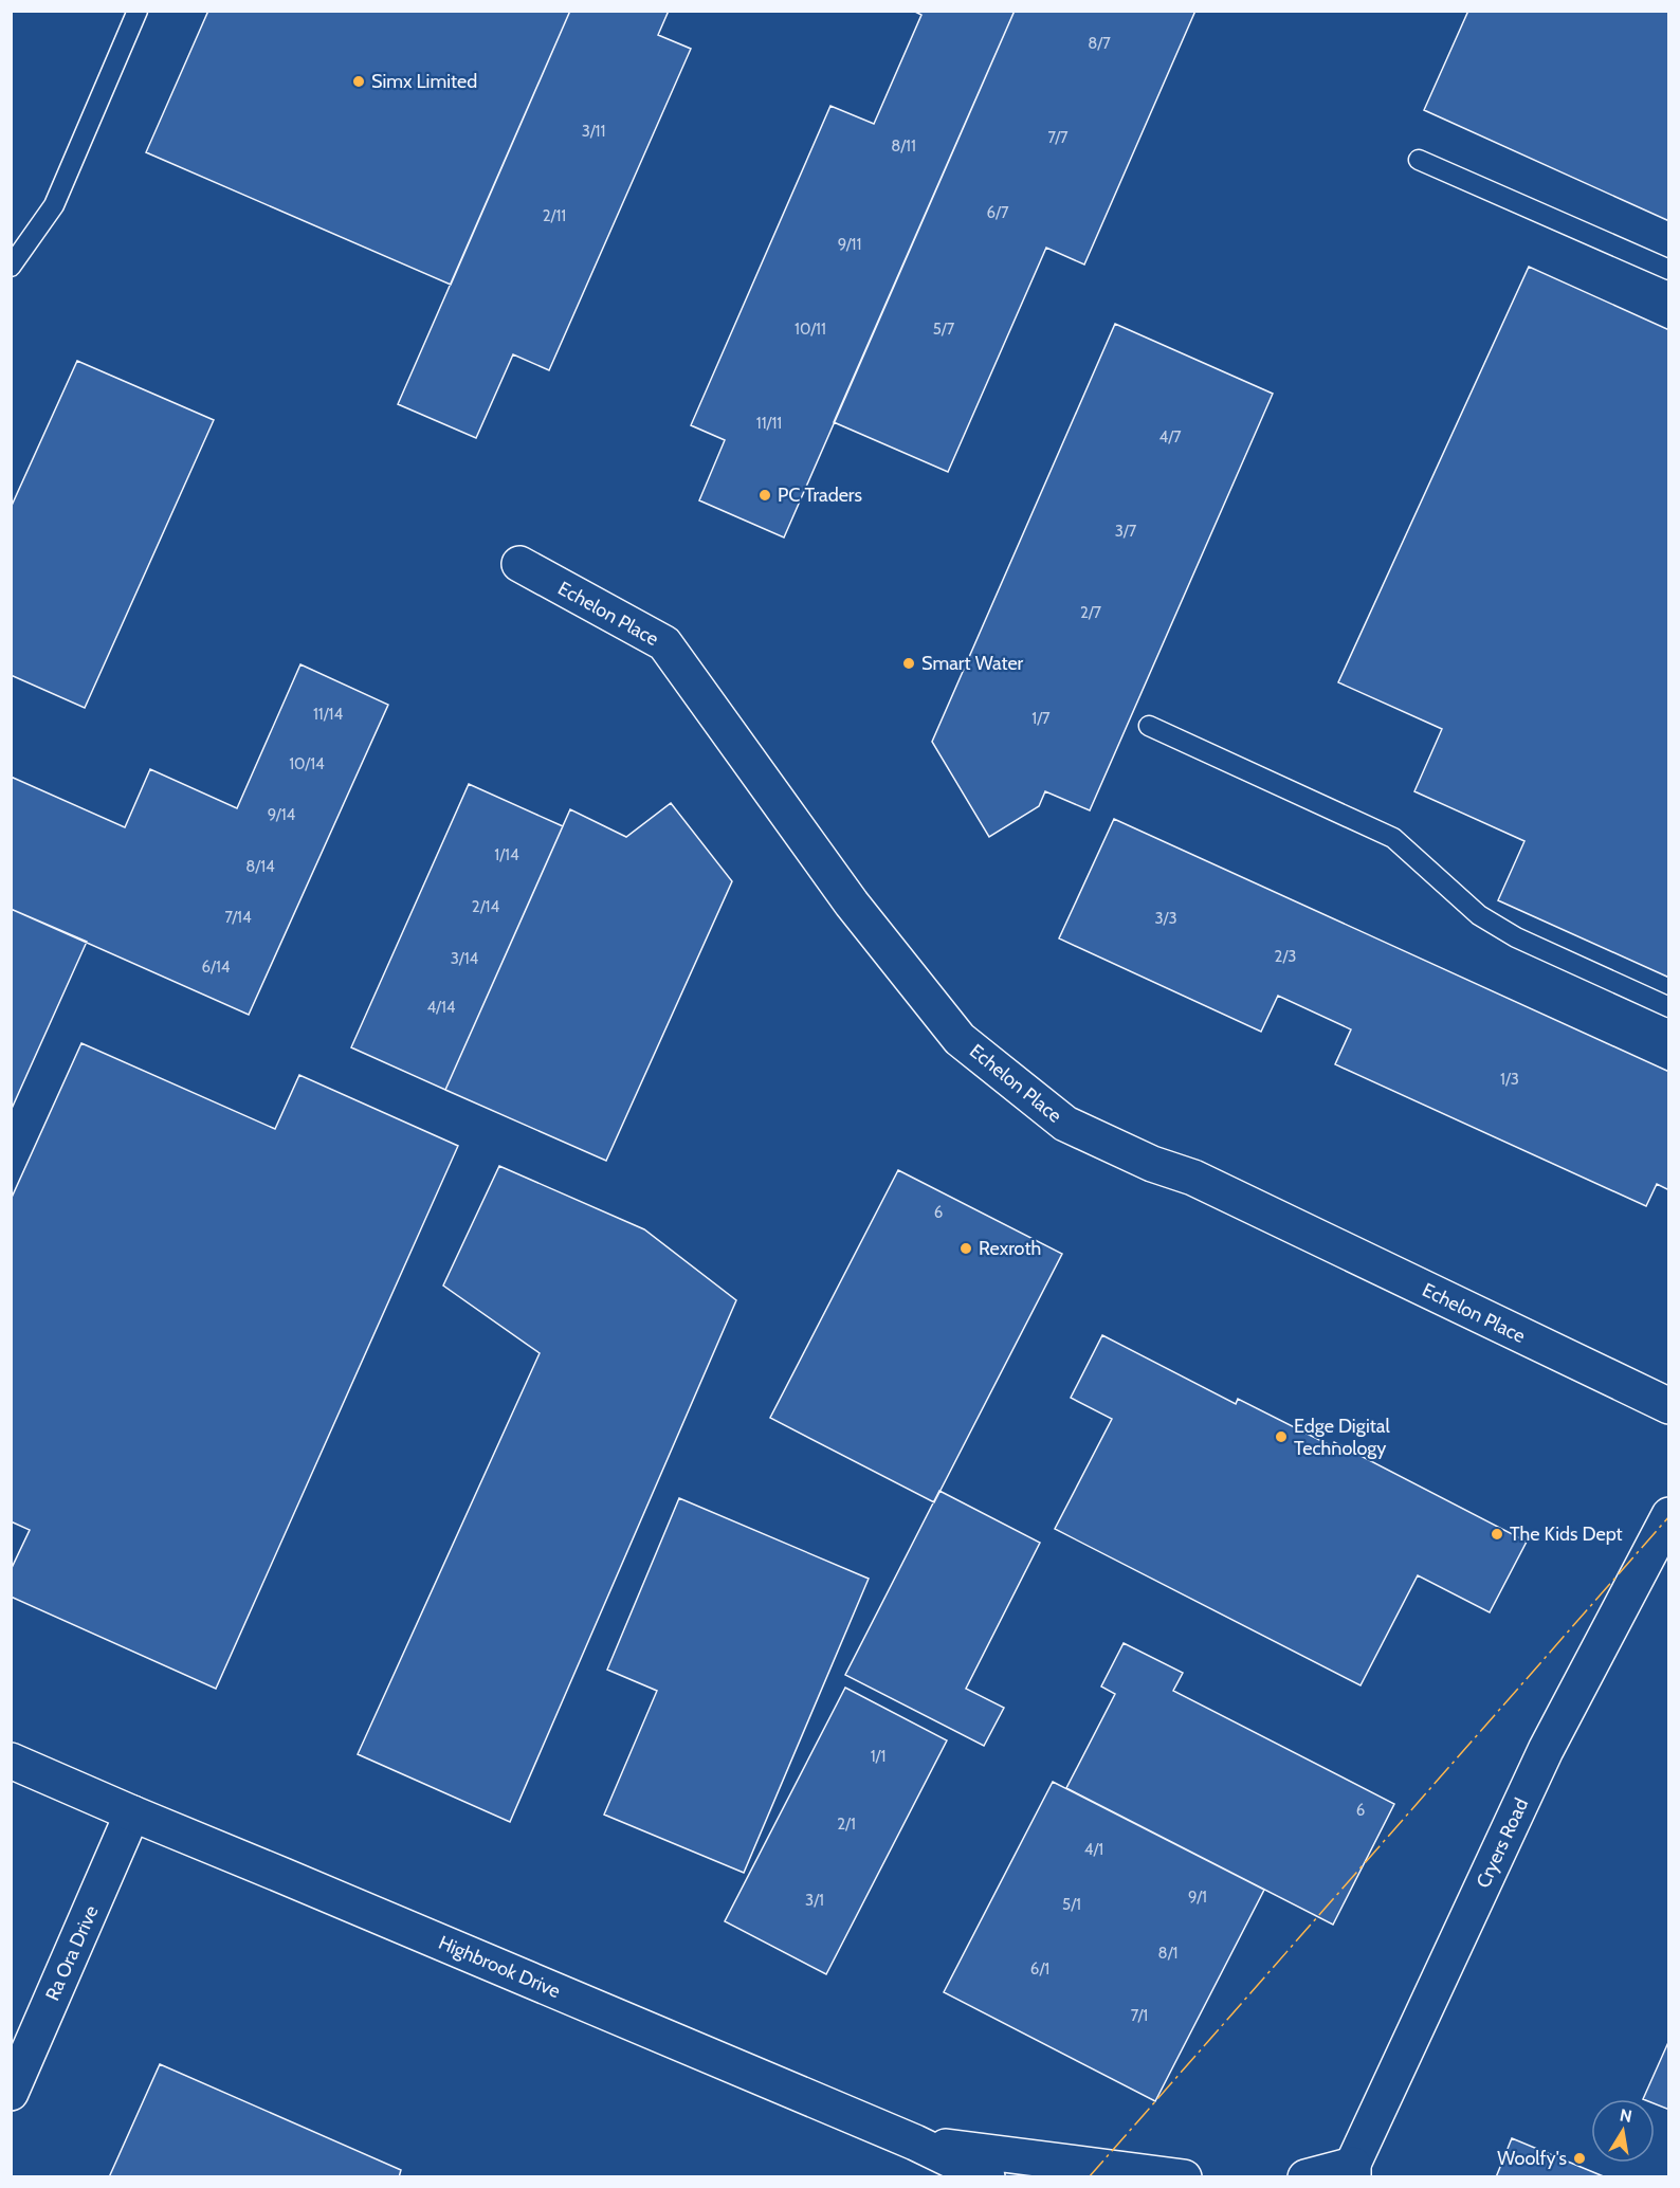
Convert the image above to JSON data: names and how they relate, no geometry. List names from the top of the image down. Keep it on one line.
{"streets":{"main road":["Echelon Place","Cryers Road","Ra Ora Drive","Highbrook Drive"]},"crossings":[["Ra Ora Drive","Highbrook Drive"]],"places":["Simx Limited","PC Traders","Smart Water","Rexroth","Edge Digital Technology","The Kids Dept","Woolfy's"],"house_numbers":["8/7","3/11","7/7","8/11","6/7","2/11","9/11","10/11","5/7","11/11","4/7","3/7","2/7","11/14","1/7","10/14","9/14","1/14","8/14","2/14","7/14","3/3","2/3","3/14","6/14","4/14","1/3","6","1/1","6","2/1","4/1","9/1","3/1","5/1","8/1","6/1","7/1"],"north":"top"}
